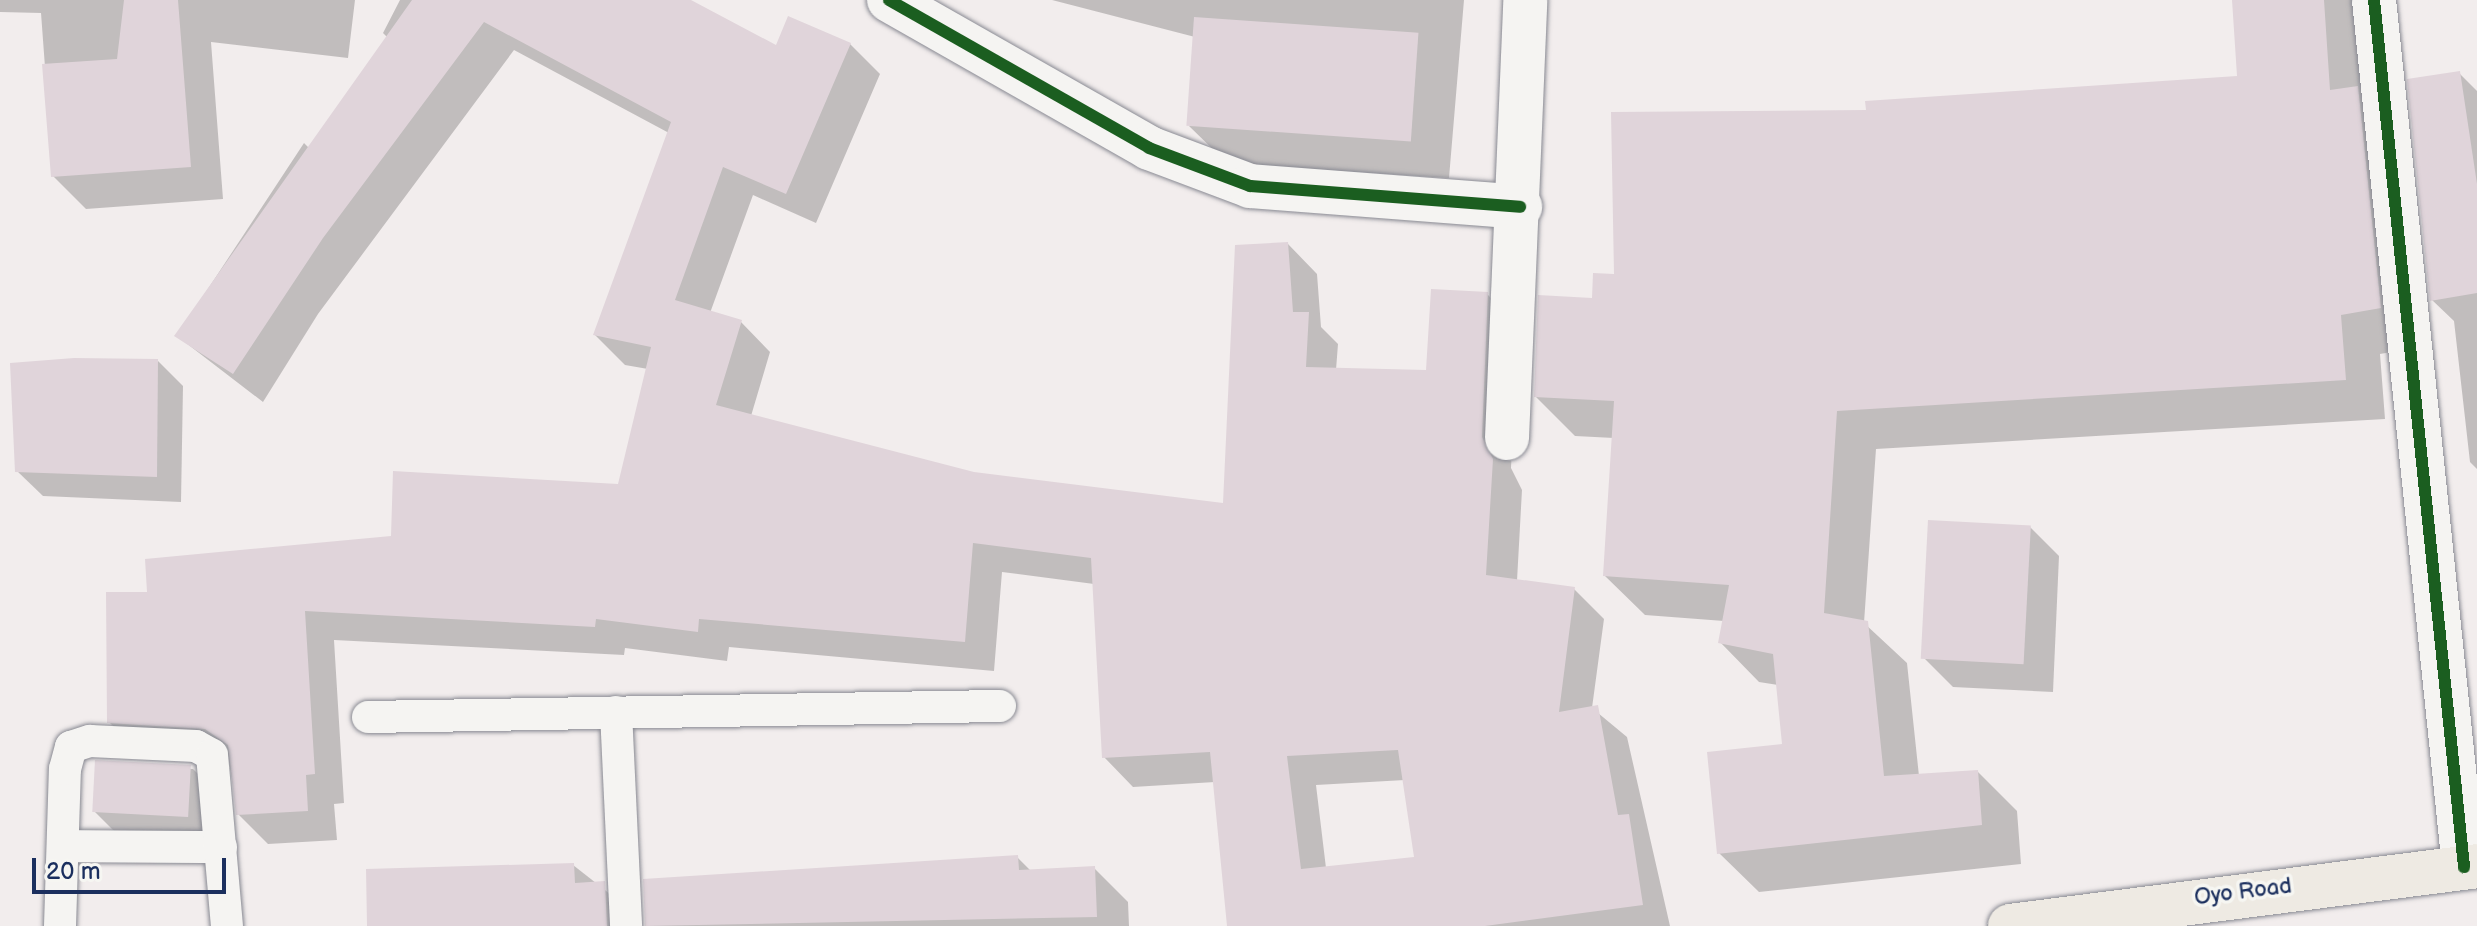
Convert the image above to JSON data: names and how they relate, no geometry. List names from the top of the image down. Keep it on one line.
{"streets":{"highway":["Oyo Road"]},"scale_bar":"20 m"}
